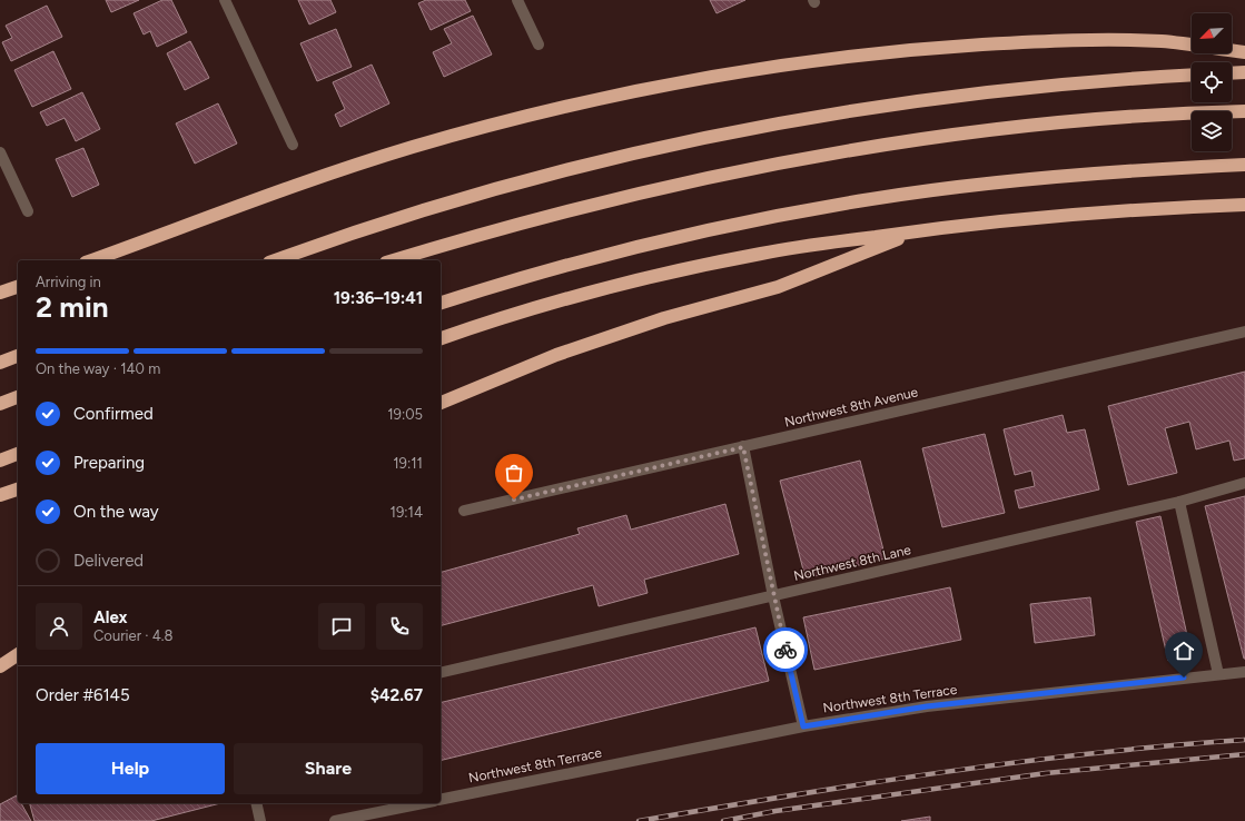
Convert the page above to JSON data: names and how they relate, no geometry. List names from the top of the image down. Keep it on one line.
{"streets":{"street":["Northwest 8th Avenue","Northwest 8th Lane","Northwest 8th Terrace"]},"north":"bottom left","page":{"heading":["2 min","Arriving in","19:36–19:41"],"panel":["Alex","Courier · 4.8","Order #6145","$42.67"],"bar":"On the way · 140 m","list":[["Confirmed","19:05"],["Preparing","19:11"],["On the way","19:14"],"Delivered"],"buttons":["Help","Share"]}}
